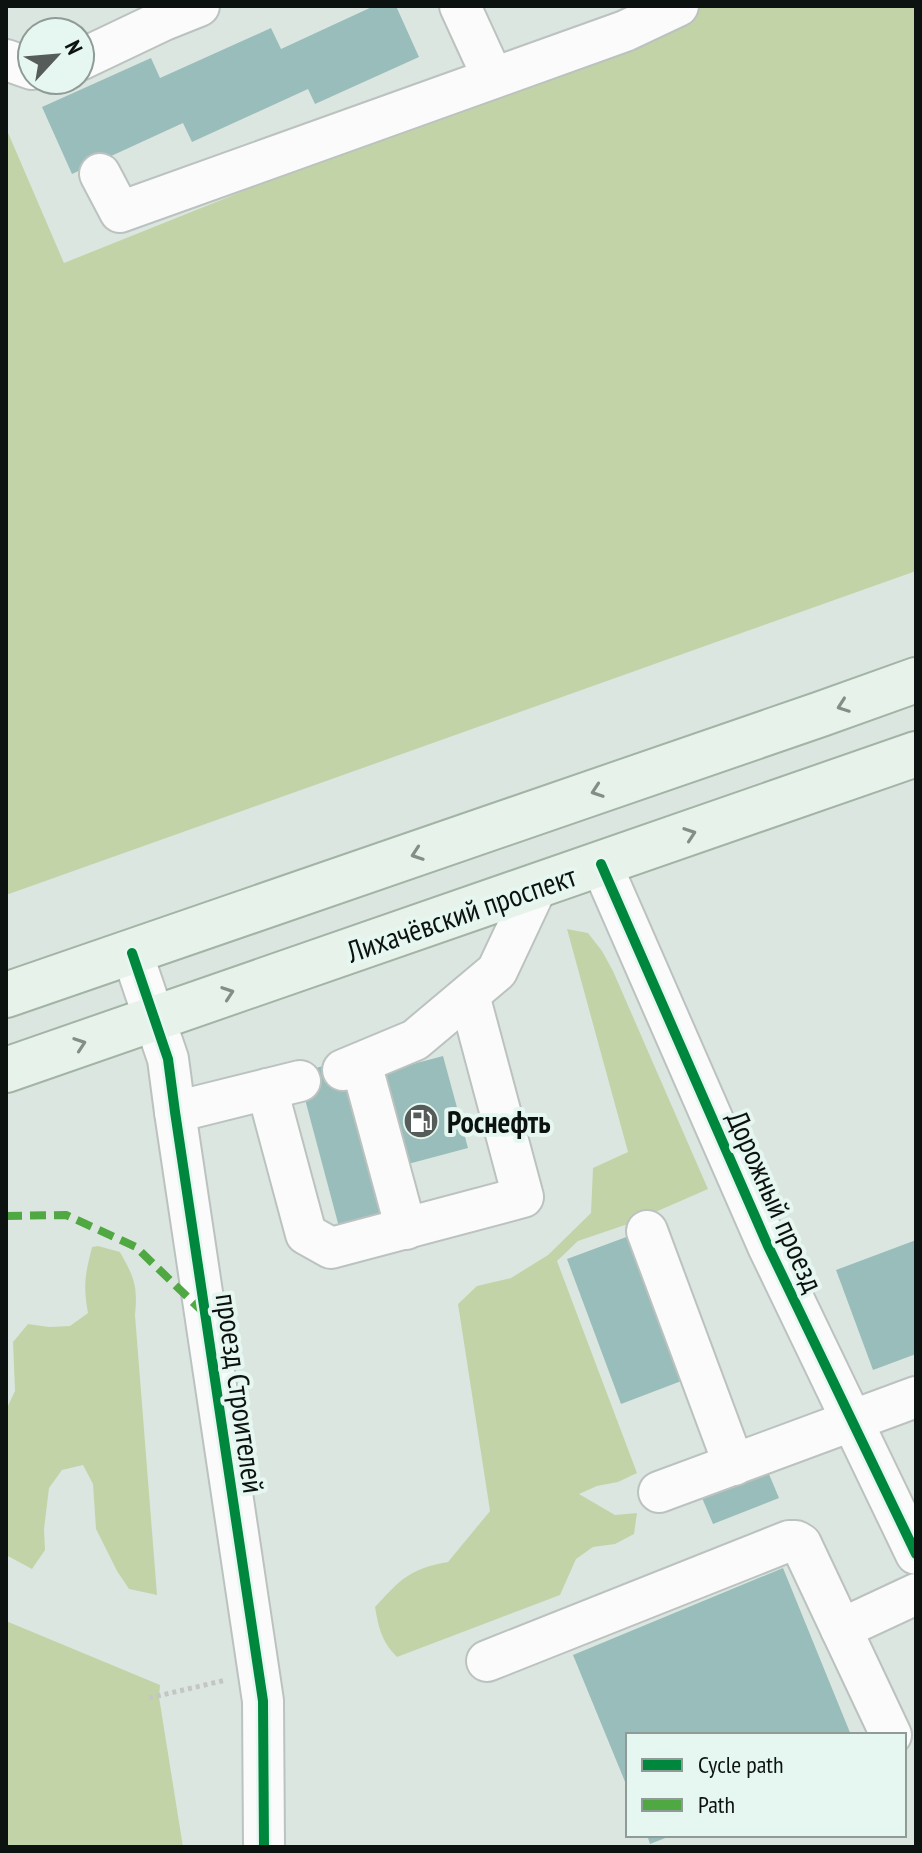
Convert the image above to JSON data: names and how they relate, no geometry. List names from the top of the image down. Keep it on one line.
{"streets":{"main road":["Лихачёвский проспект"],"street":["Дорожный проезд","проезд Строителей"]},"crossings":[["Лихачёвский проспект","Дорожный проезд"],["Лихачёвский проспект","проезд Строителей"]],"places":{"fuel station":["Роснефть"]},"legend":["Cycle path","Path"],"north":"top right"}
